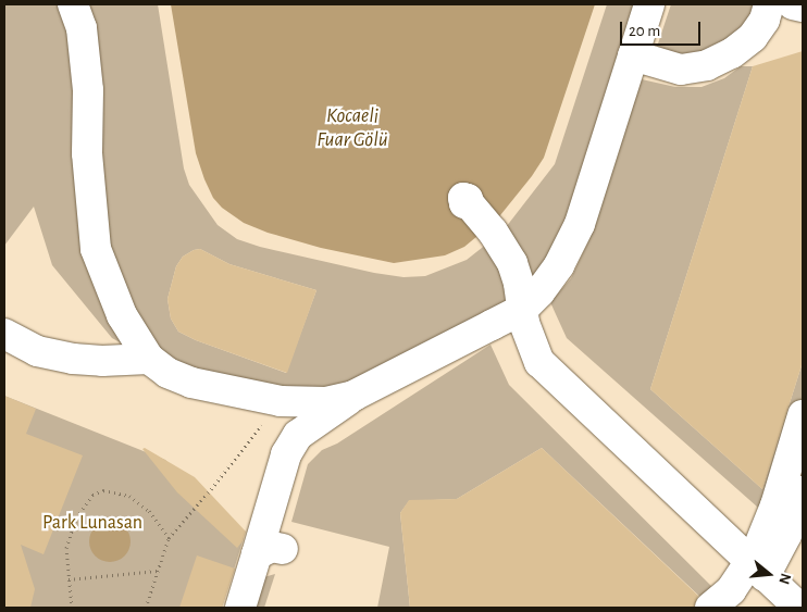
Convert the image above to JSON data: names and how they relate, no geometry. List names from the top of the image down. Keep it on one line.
{"water":["Kocaeli Fuar Gölü"],"parks":["Park Lunasan"],"scale_bar":"20 m","north":"right"}
